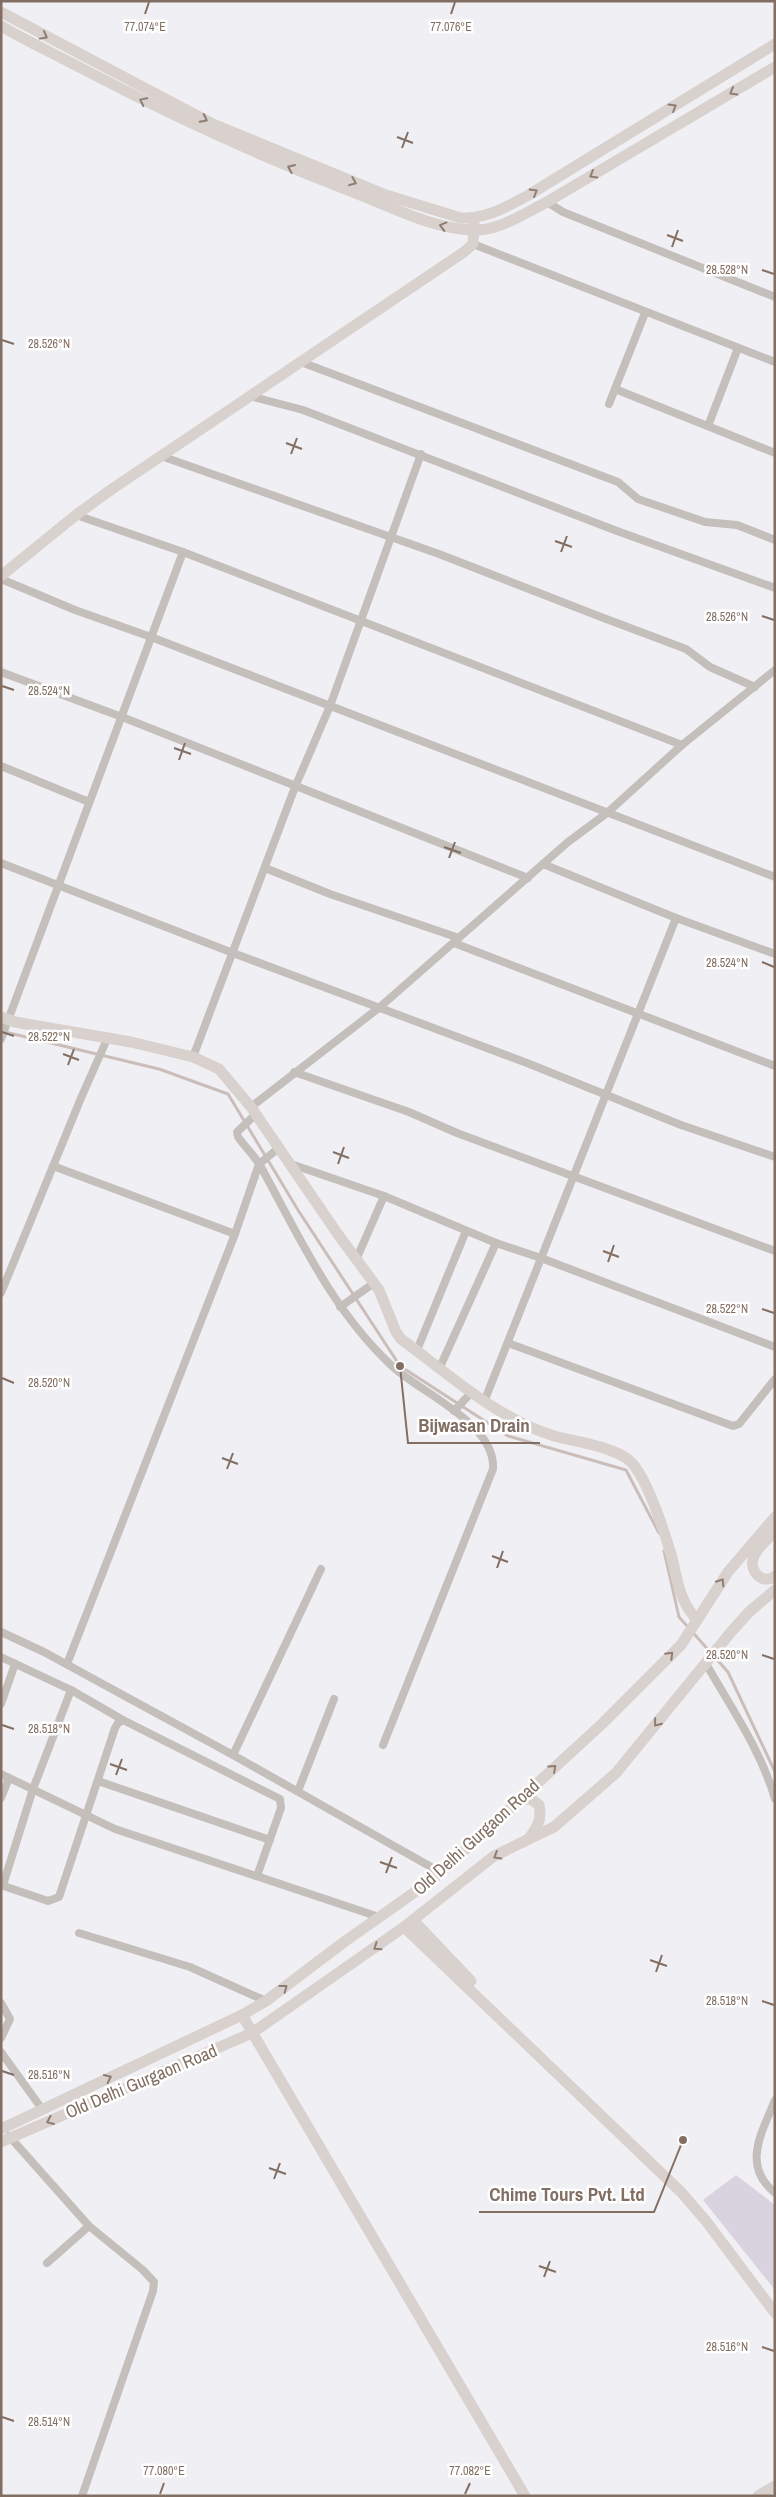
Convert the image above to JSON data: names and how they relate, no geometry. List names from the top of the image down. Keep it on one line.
{"streets":{"main road":["Old Delhi Gurgaon Road"]},"places":["Bijwasan Drain","Chime Tours Pvt. Ltd"],"coordinates":["77.074°E","77.076°E","28.528°N","28.526°N","28.524°N","28.522°N","28.520°N","28.518°N","28.516°N","28.514°N","77.080°E","77.082°E"]}
